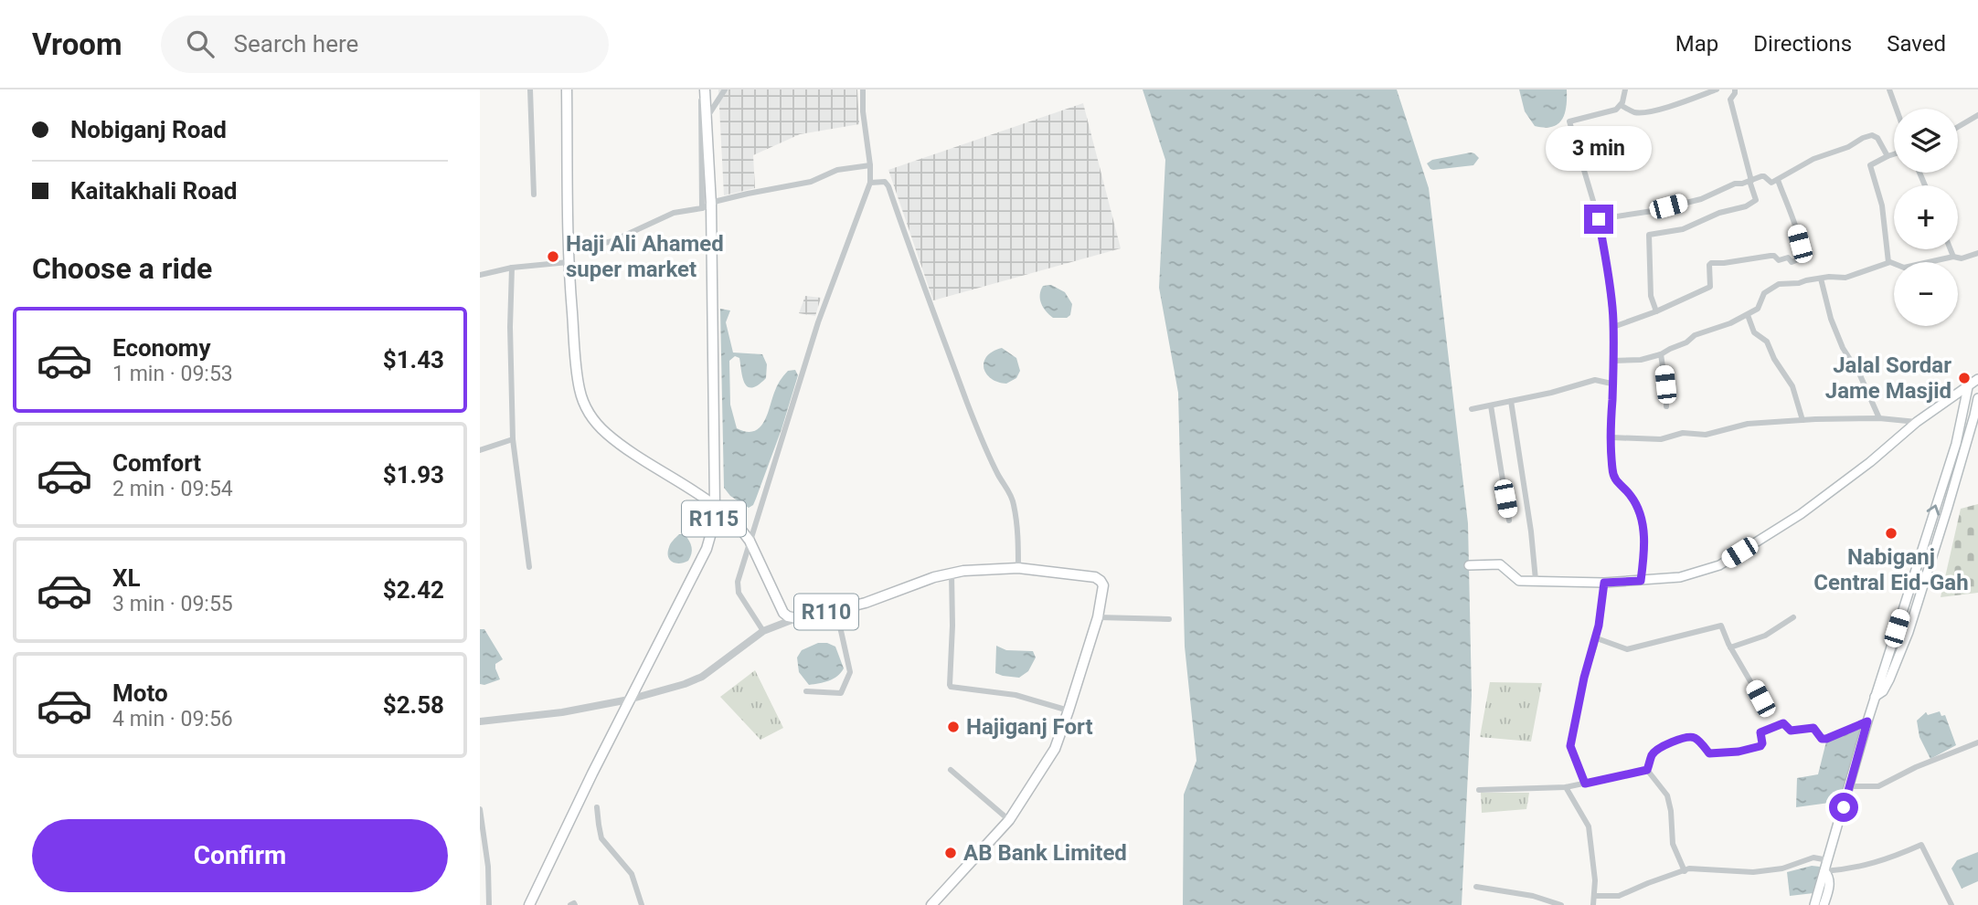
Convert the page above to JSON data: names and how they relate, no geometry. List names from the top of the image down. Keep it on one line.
{"streets":{"main road":["R115","R110"]},"crossings":[["R115","R110"]],"places":["Haji Ali Ahamed super market","Jalal Sordar Jame Masjid","Nabiganj Central Eid-Gah","Hajiganj Fort","AB Bank Limited"],"page":{"header":"Vroom","search":"Search here","nav":["Map","Directions","Saved"],"banner":["Nobiganj Road","Kaitakhali Road"],"map_buttons":["+","−"],"bubble":"3 min","heading":"Choose a ride","list":[{"name":"Economy","note":"1 min · 09:53","value":"$1.43"},{"name":"Comfort","note":"2 min · 09:54","value":"$1.93"},{"name":"XL","note":"3 min · 09:55","value":"$2.42"},{"name":"Moto","note":"4 min · 09:56","value":"$2.58"}],"buttons":"Confirm"}}
